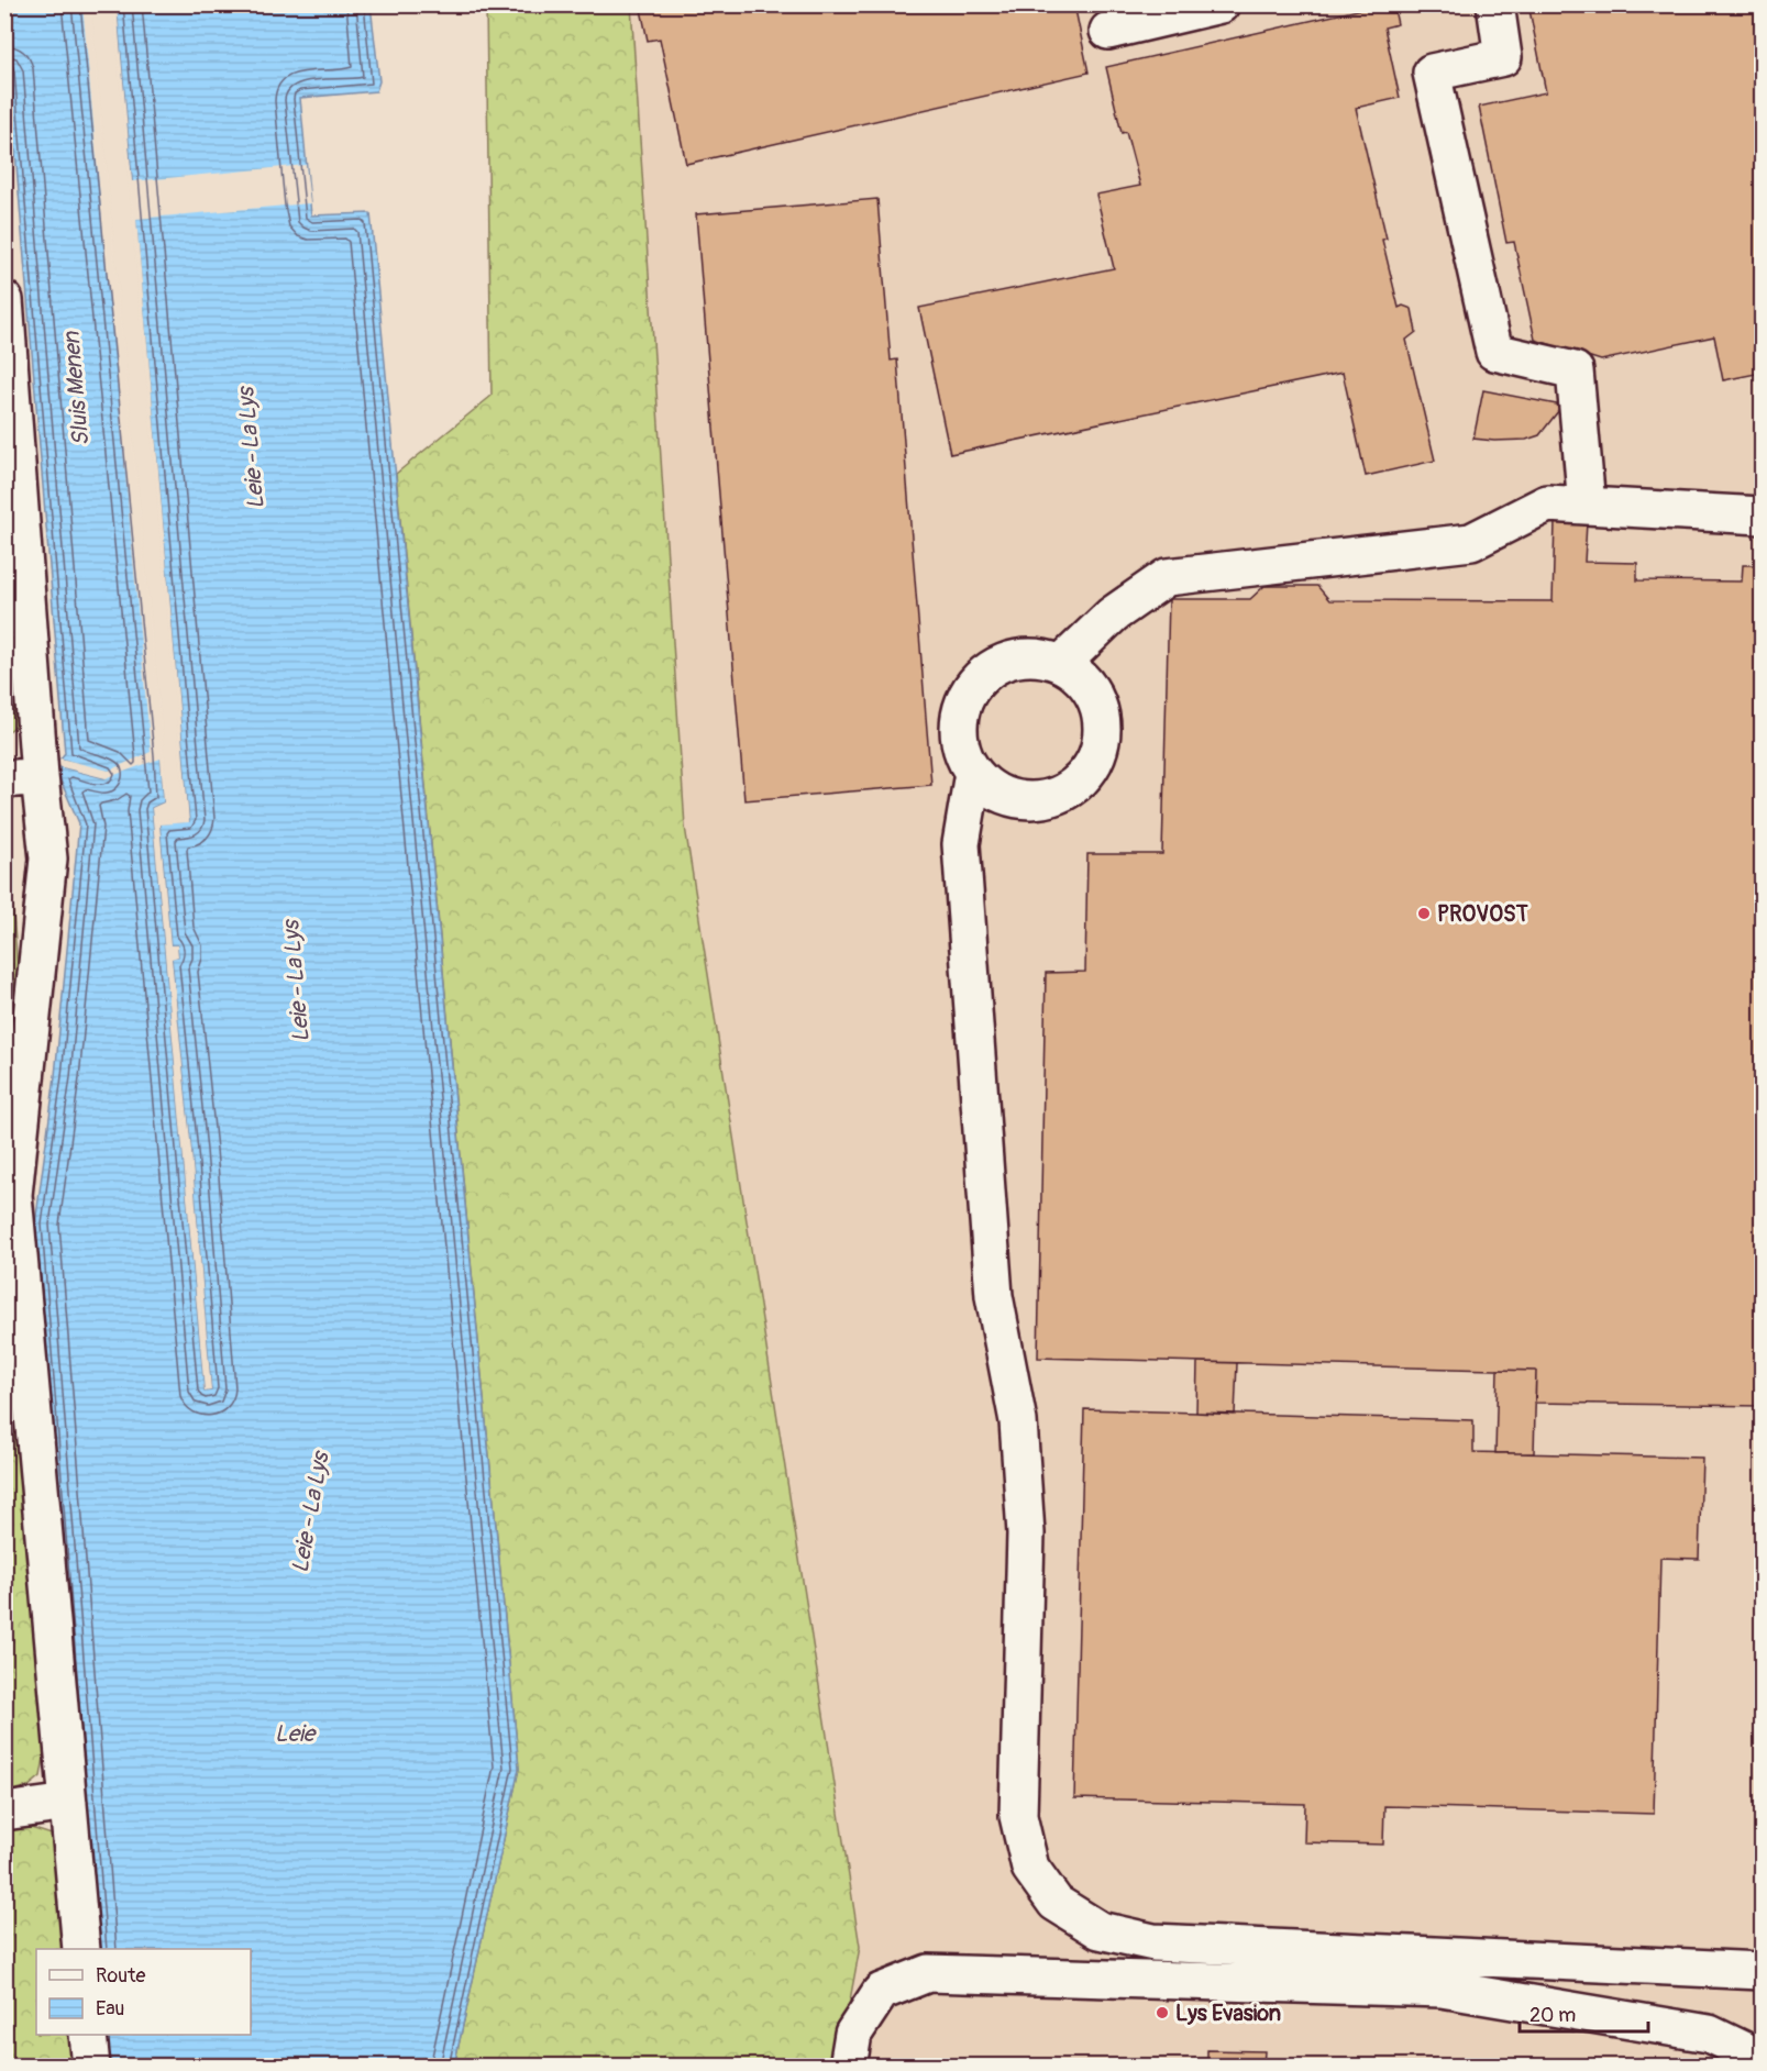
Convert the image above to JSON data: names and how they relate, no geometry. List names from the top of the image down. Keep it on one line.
{"water":["Sluis Menen","Leie - La Lys","Leie"],"places":["PROVOST","Lys Evasion"],"legend":["Route","Eau"],"scale_bar":"20 m"}
